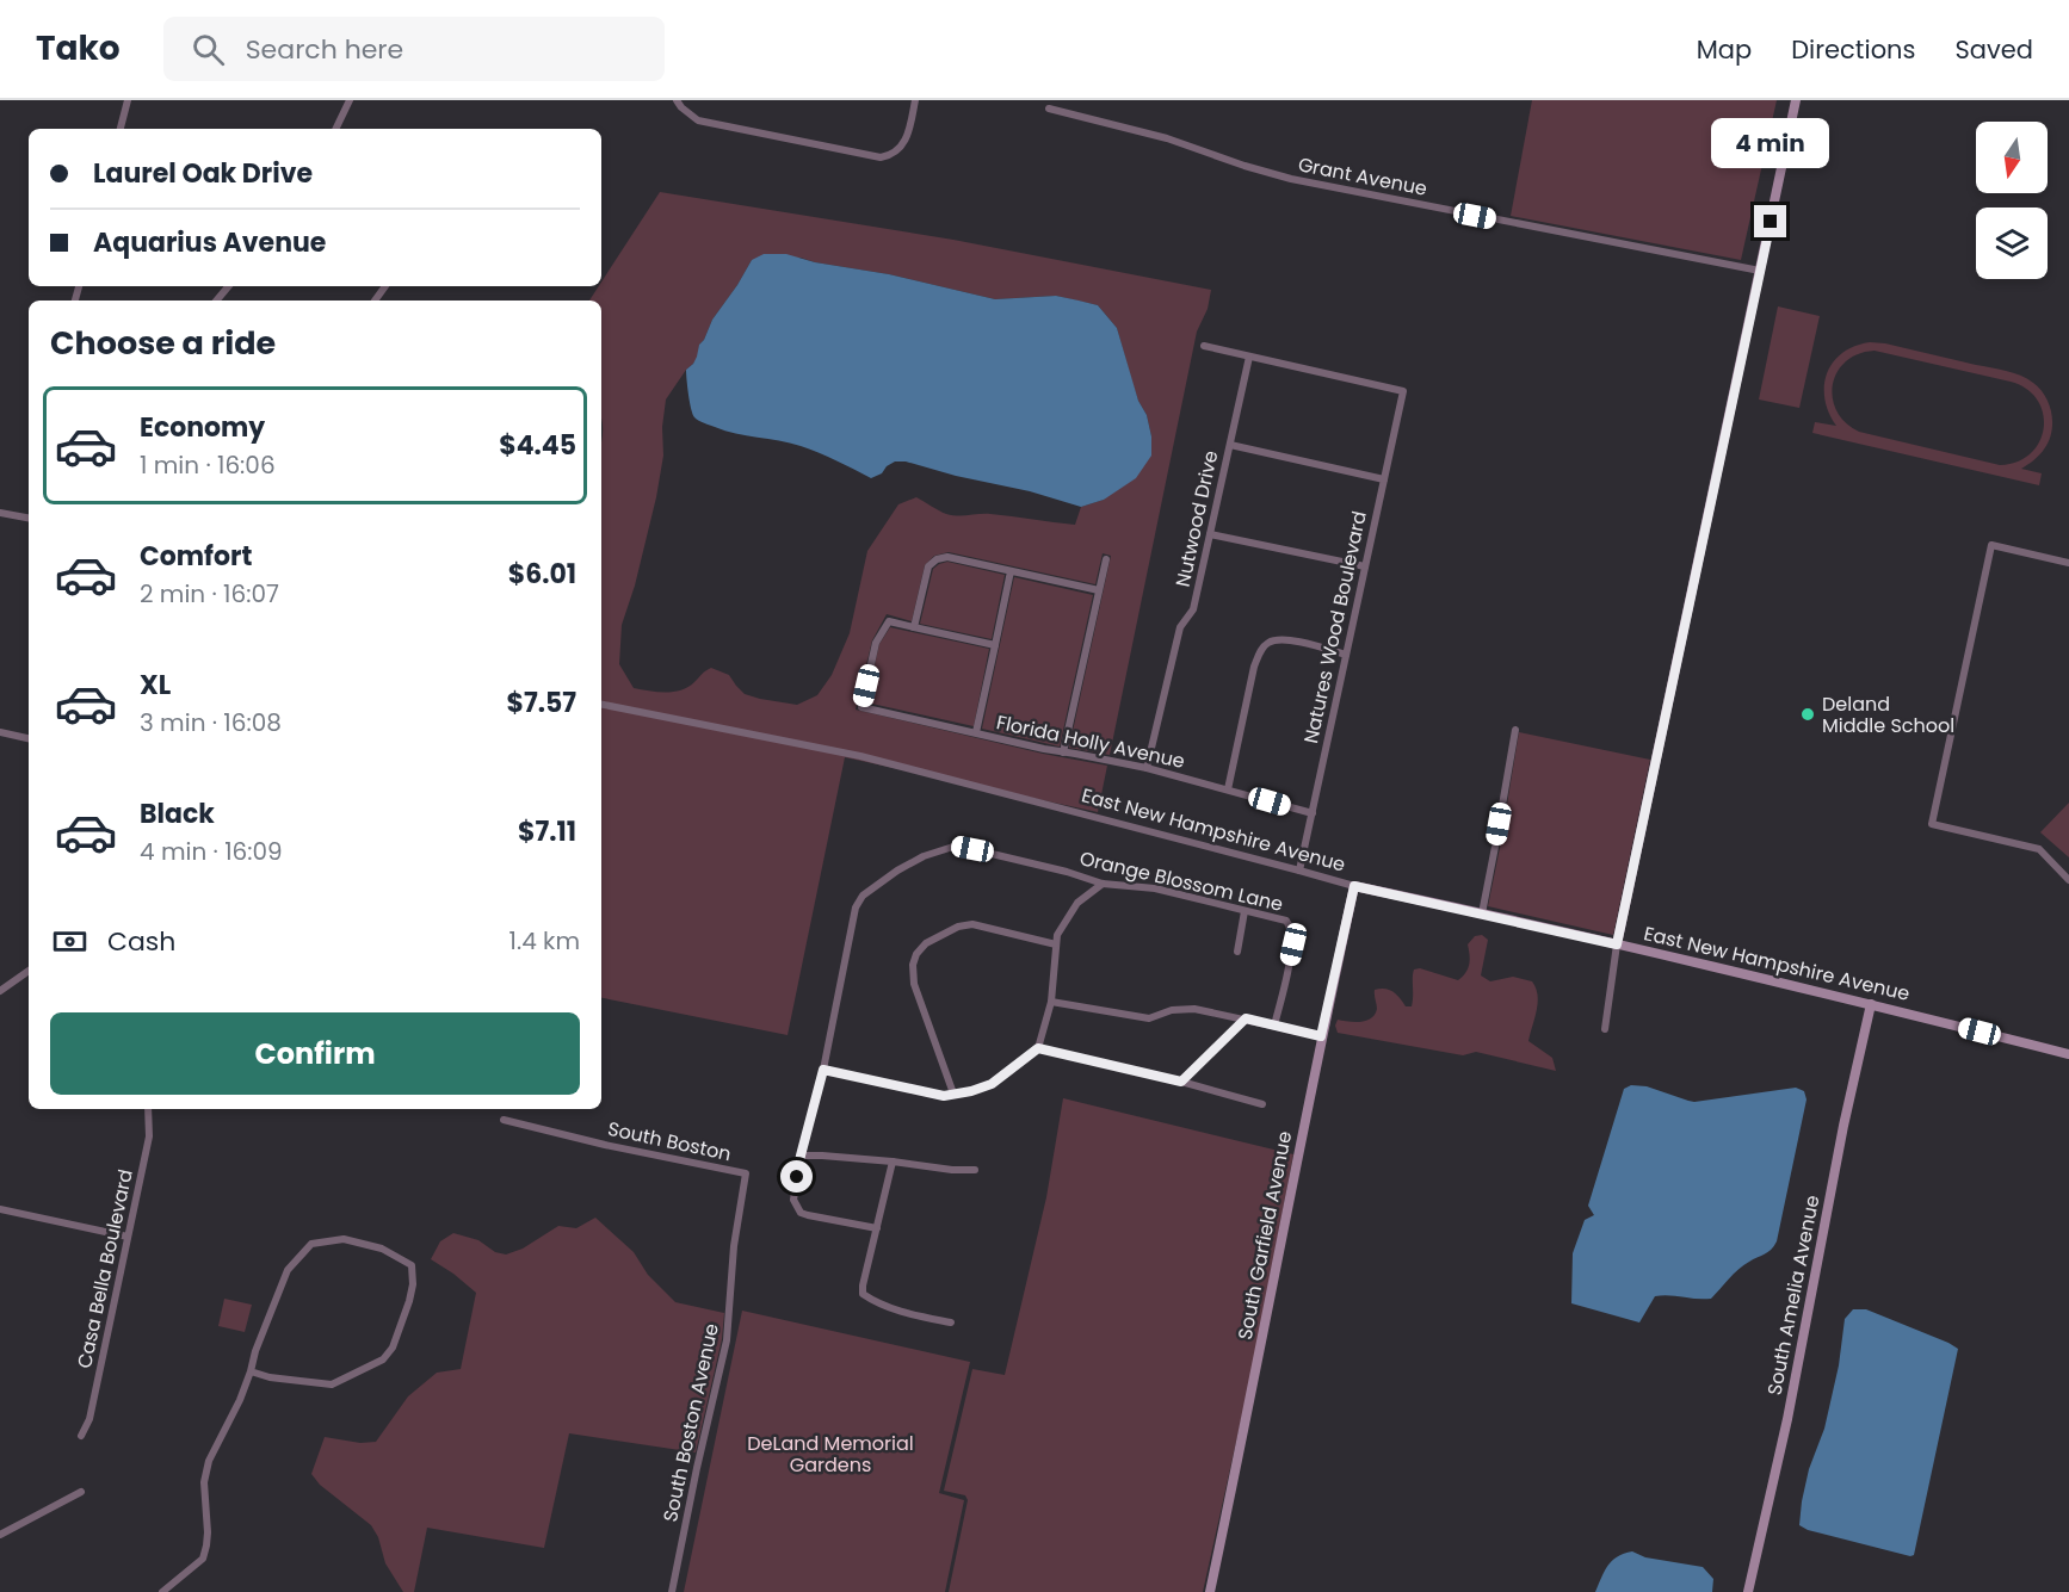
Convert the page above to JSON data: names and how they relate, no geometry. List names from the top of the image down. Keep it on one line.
{"streets":{"street":["Grant Avenue","Nutwood Drive","Natures Wood Boulevard","Florida Holly Avenue","East New Hampshire Avenue","Orange Blossom Lane","South Boston","South Garfield Avenue","Casa Bella Boulevard","South Amelia Avenue","South Boston Avenue"]},"crossings":[["Nutwood Drive","Natures Wood Boulevard"],["Nutwood Drive","Florida Holly Avenue"],["Natures Wood Boulevard","Florida Holly Avenue"],["Natures Wood Boulevard","East New Hampshire Avenue"],["East New Hampshire Avenue","South Garfield Avenue"],["East New Hampshire Avenue","South Amelia Avenue"],["South Boston","South Boston Avenue"]],"parks":["DeLand Memorial Gardens"],"places":["Deland Middle School"],"north":"bottom","page":{"header":"Tako","search":"Search here","nav":["Map","Directions","Saved"],"bubble":"4 min","banner":["Laurel Oak Drive","Aquarius Avenue"],"heading":"Choose a ride","list":[{"name":"Economy","note":"1 min · 16:06","value":"$4.45"},{"name":"Comfort","note":"2 min · 16:07","value":"$6.01"},{"name":"XL","note":"3 min · 16:08","value":"$7.57"},{"name":"Black","note":"4 min · 16:09","value":"$7.11"}],"pay":["Cash","1.4 km"],"buttons":"Confirm"}}
